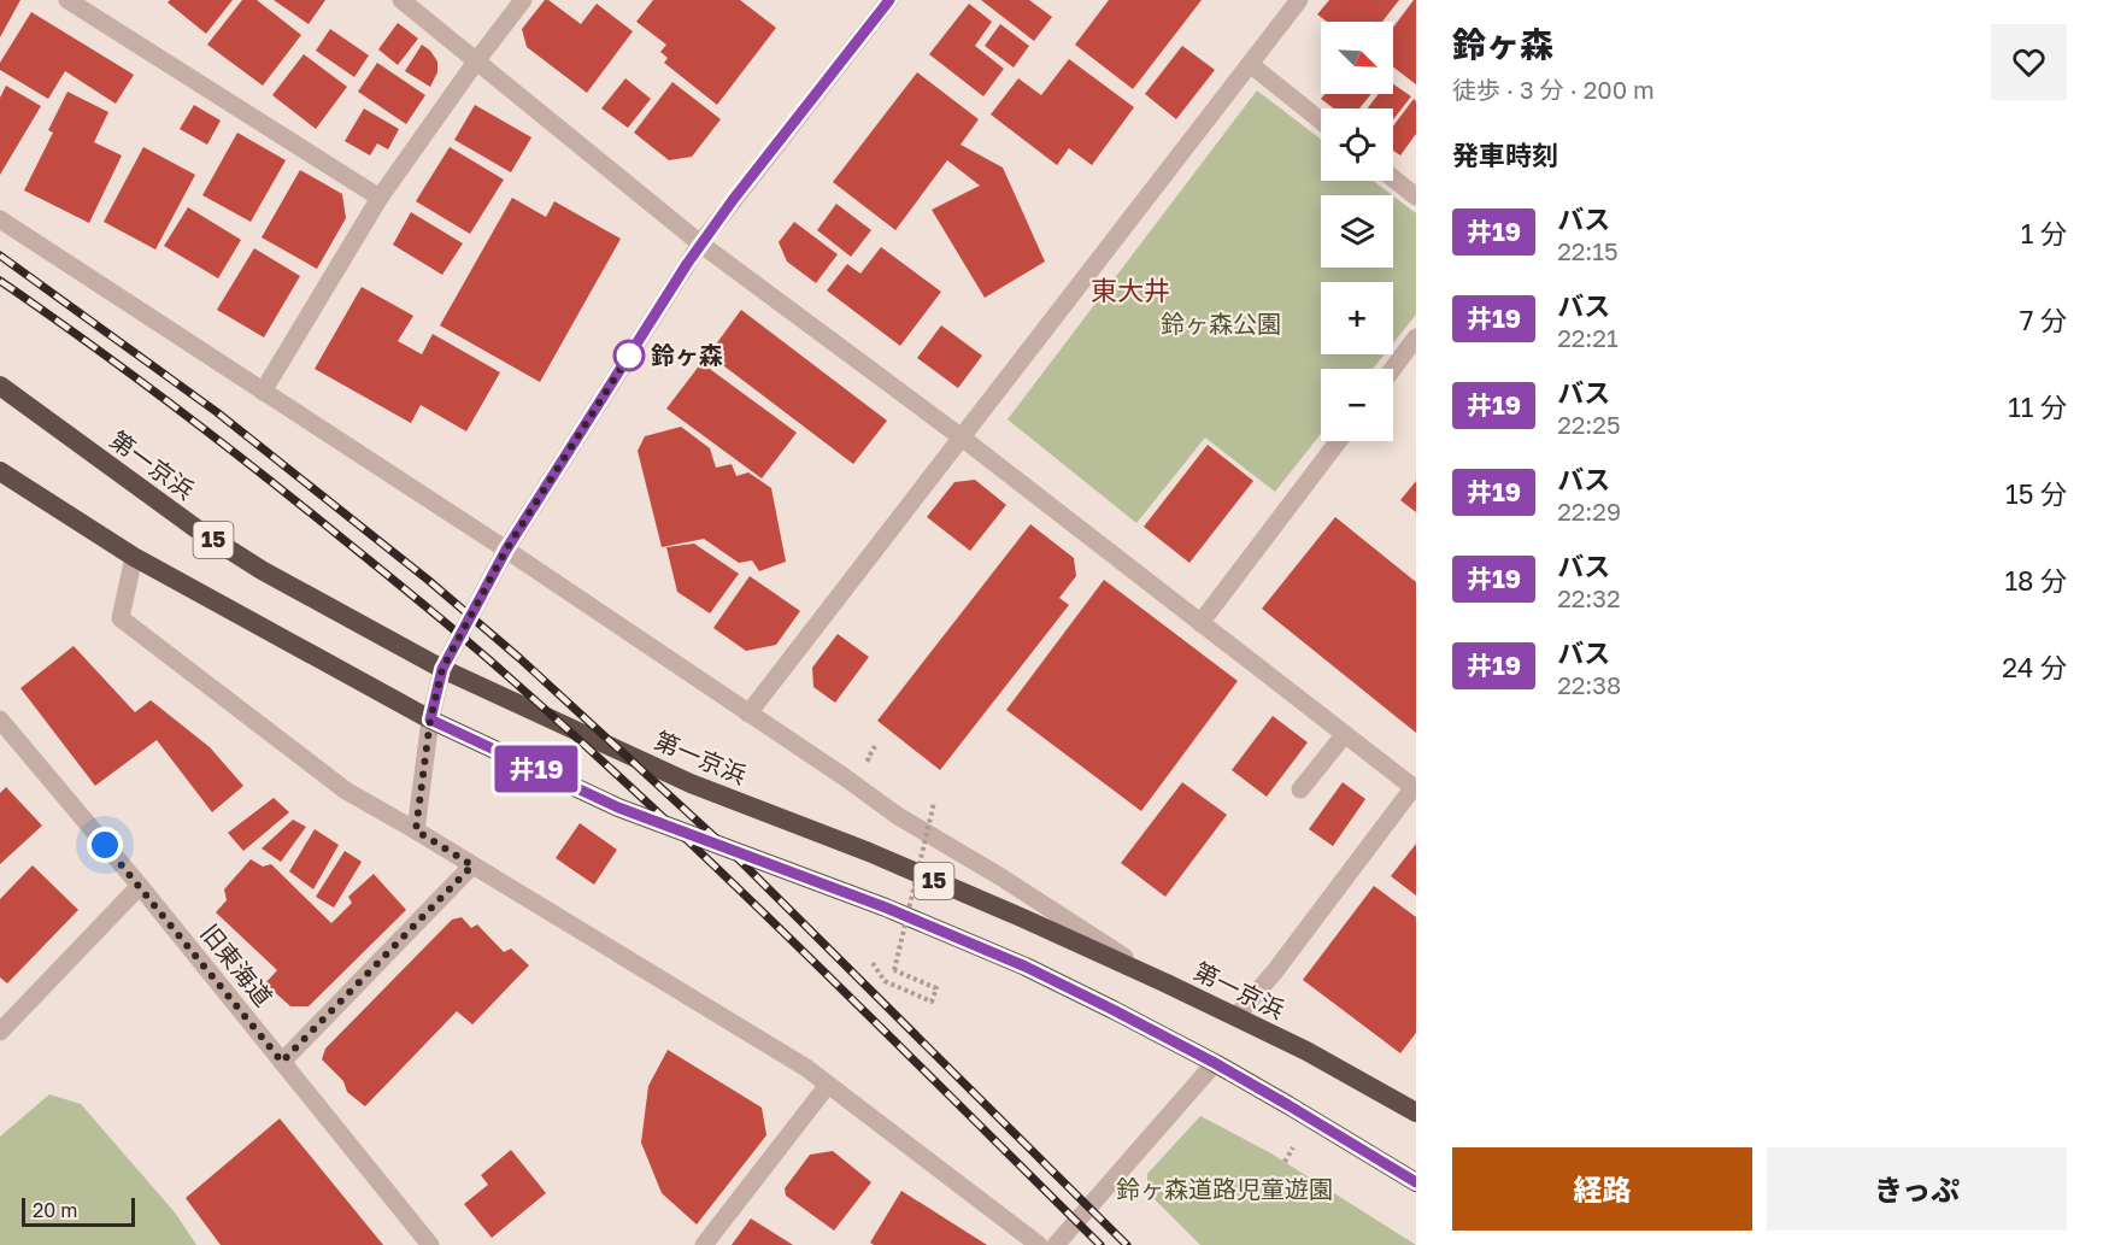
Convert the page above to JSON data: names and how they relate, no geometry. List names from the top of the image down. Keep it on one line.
{"streets":{"highway":["第一京浜","15"],"street":["旧東海道"]},"districts":["東大井"],"parks":["鈴ヶ森公園","鈴ヶ森道路児童遊園"],"places":["鈴ヶ森"],"lines":["bus line 井19"],"scale_bar":"20 m","north":"bottom right","page":{"on_map":"井19","heading":[["鈴ヶ森","徒歩 · 3 分 · 200 m"],"発車時刻"],"map_buttons":["+","−"],"list":[{"mark":"井19","name":"バス","note":"22:15","value":"1 分"},{"mark":"井19","name":"バス","note":"22:21","value":"7 分"},{"mark":"井19","name":"バス","note":"22:25","value":"11 分"},{"mark":"井19","name":"バス","note":"22:29","value":"15 分"},{"mark":"井19","name":"バス","note":"22:32","value":"18 分"},{"mark":"井19","name":"バス","note":"22:38","value":"24 分"}],"buttons":["経路","きっぷ"],"scale":"20 m"}}
